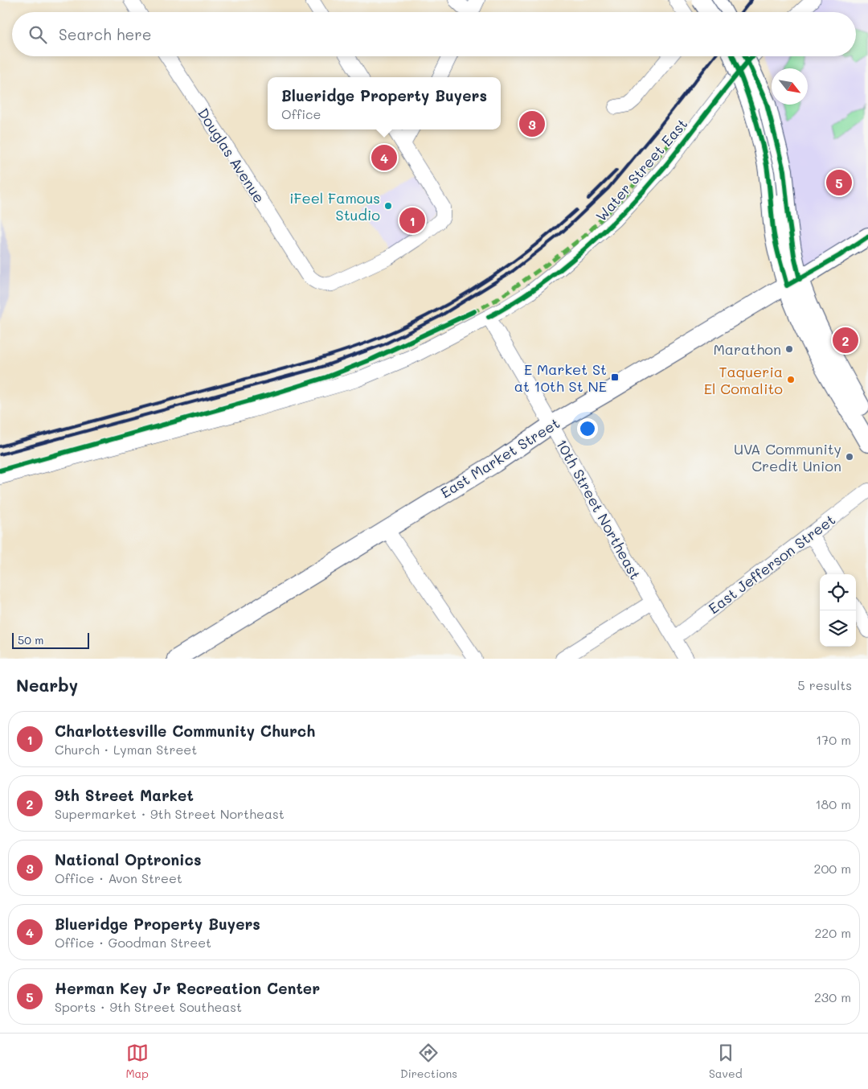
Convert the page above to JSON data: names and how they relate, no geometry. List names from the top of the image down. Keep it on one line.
{"streets":{"main road":["East Market Street"],"street":["Douglas Avenue","Water Street East","10th Street Northeast","East Jefferson Street"]},"crossings":[["Water Street East","10th Street Northeast"],["East Market Street","10th Street Northeast"],["10th Street Northeast","East Jefferson Street"]],"places":{"other":["iFeel Famous Studio","Marathon","Taqueria El Comalito","UVA Community Credit Union"],"transit":["E Market St at 10th St NE"]},"scale_bar":"50 m","north":"bottom right","page":{"search":"Search here","popup":["Blueridge Property Buyers","Office"],"pins":["3","4","5","1","2"],"scale":"50 m","heading":["Nearby","5 results"],"list":[{"mark":"1","name":"Charlottesville Community Church","note":"Church · Lyman Street","value":"170 m"},{"mark":"2","name":"9th Street Market","note":"Supermarket · 9th Street Northeast","value":"180 m"},{"mark":"3","name":"National Optronics","note":"Office · Avon Street","value":"200 m"},{"mark":"4","name":"Blueridge Property Buyers","note":"Office · Goodman Street","value":"220 m"},{"mark":"5","name":"Herman Key Jr Recreation Center","note":"Sports · 9th Street Southeast","value":"230 m"}],"nav":["Map","Directions","Saved"]}}
